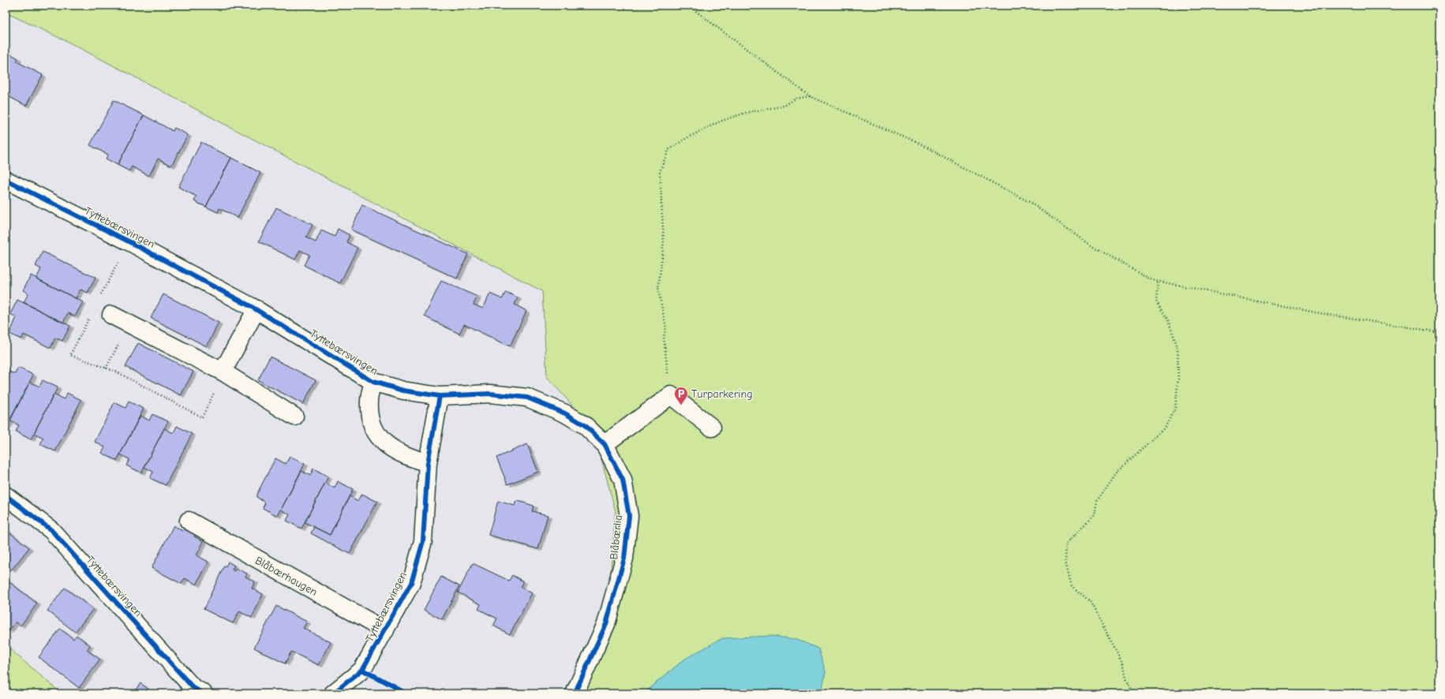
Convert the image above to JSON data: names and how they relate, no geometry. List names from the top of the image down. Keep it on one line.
{"streets":{"street":["Tyttebærsvingen","Blåbærlia","Blåbærhaugen"]},"crossings":[["Tyttebærsvingen","Blåbærlia"],["Tyttebærsvingen","Blåbærhaugen"]],"places":{"parking":["Turparkering"]}}
